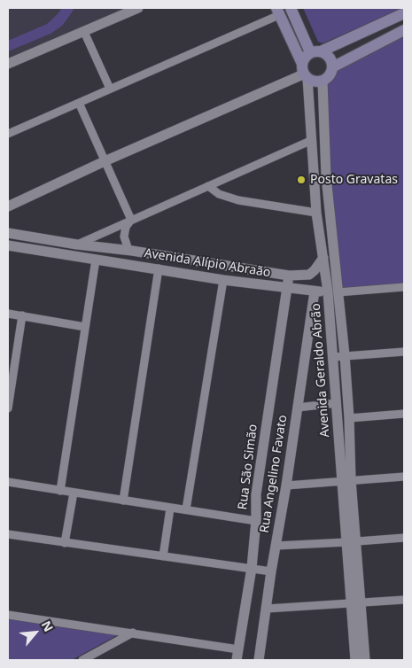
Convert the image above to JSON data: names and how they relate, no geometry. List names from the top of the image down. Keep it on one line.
{"streets":{"main road":["Avenida Geraldo Abrão"],"street":["Avenida Alípio Abraão","Rua São Simão","Rua Angelino Favato"]},"crossings":[["Avenida Alípio Abraão","Avenida Geraldo Abrão"],["Avenida Alípio Abraão","Rua São Simão"],["Avenida Alípio Abraão","Rua Angelino Favato"]],"places":["Posto Gravatas"],"north":"top right"}
